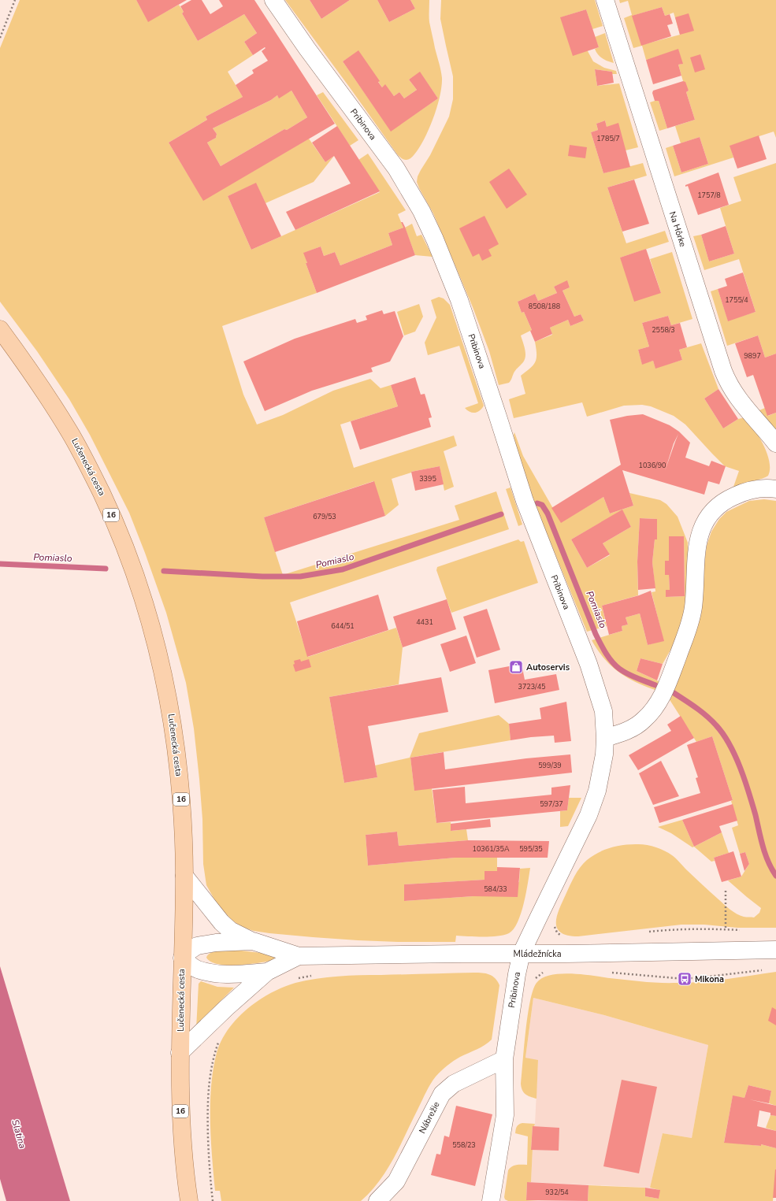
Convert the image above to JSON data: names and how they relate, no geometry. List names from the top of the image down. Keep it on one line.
{"streets":{"main road":["Lučenecká cesta","16"],"street":["Pribinova","Na Hôrke","Mládežnícka","Nábrežie"]},"crossings":[["Pribinova","Mládežnícka"],["Pribinova","Nábrežie"]],"water":["Pomiaslo","Slatina"],"places":{"shop":["Autoservis"],"bus stop":["Mikona"]},"house_numbers":["1785/7","1757/8","1755/4","8508/188","2558/3","9897","1036/90","3395","679/53","4431","644/51","3723/45","599/39","597/37","10361/35A","595/35","584/33","558/23","932/54"]}
